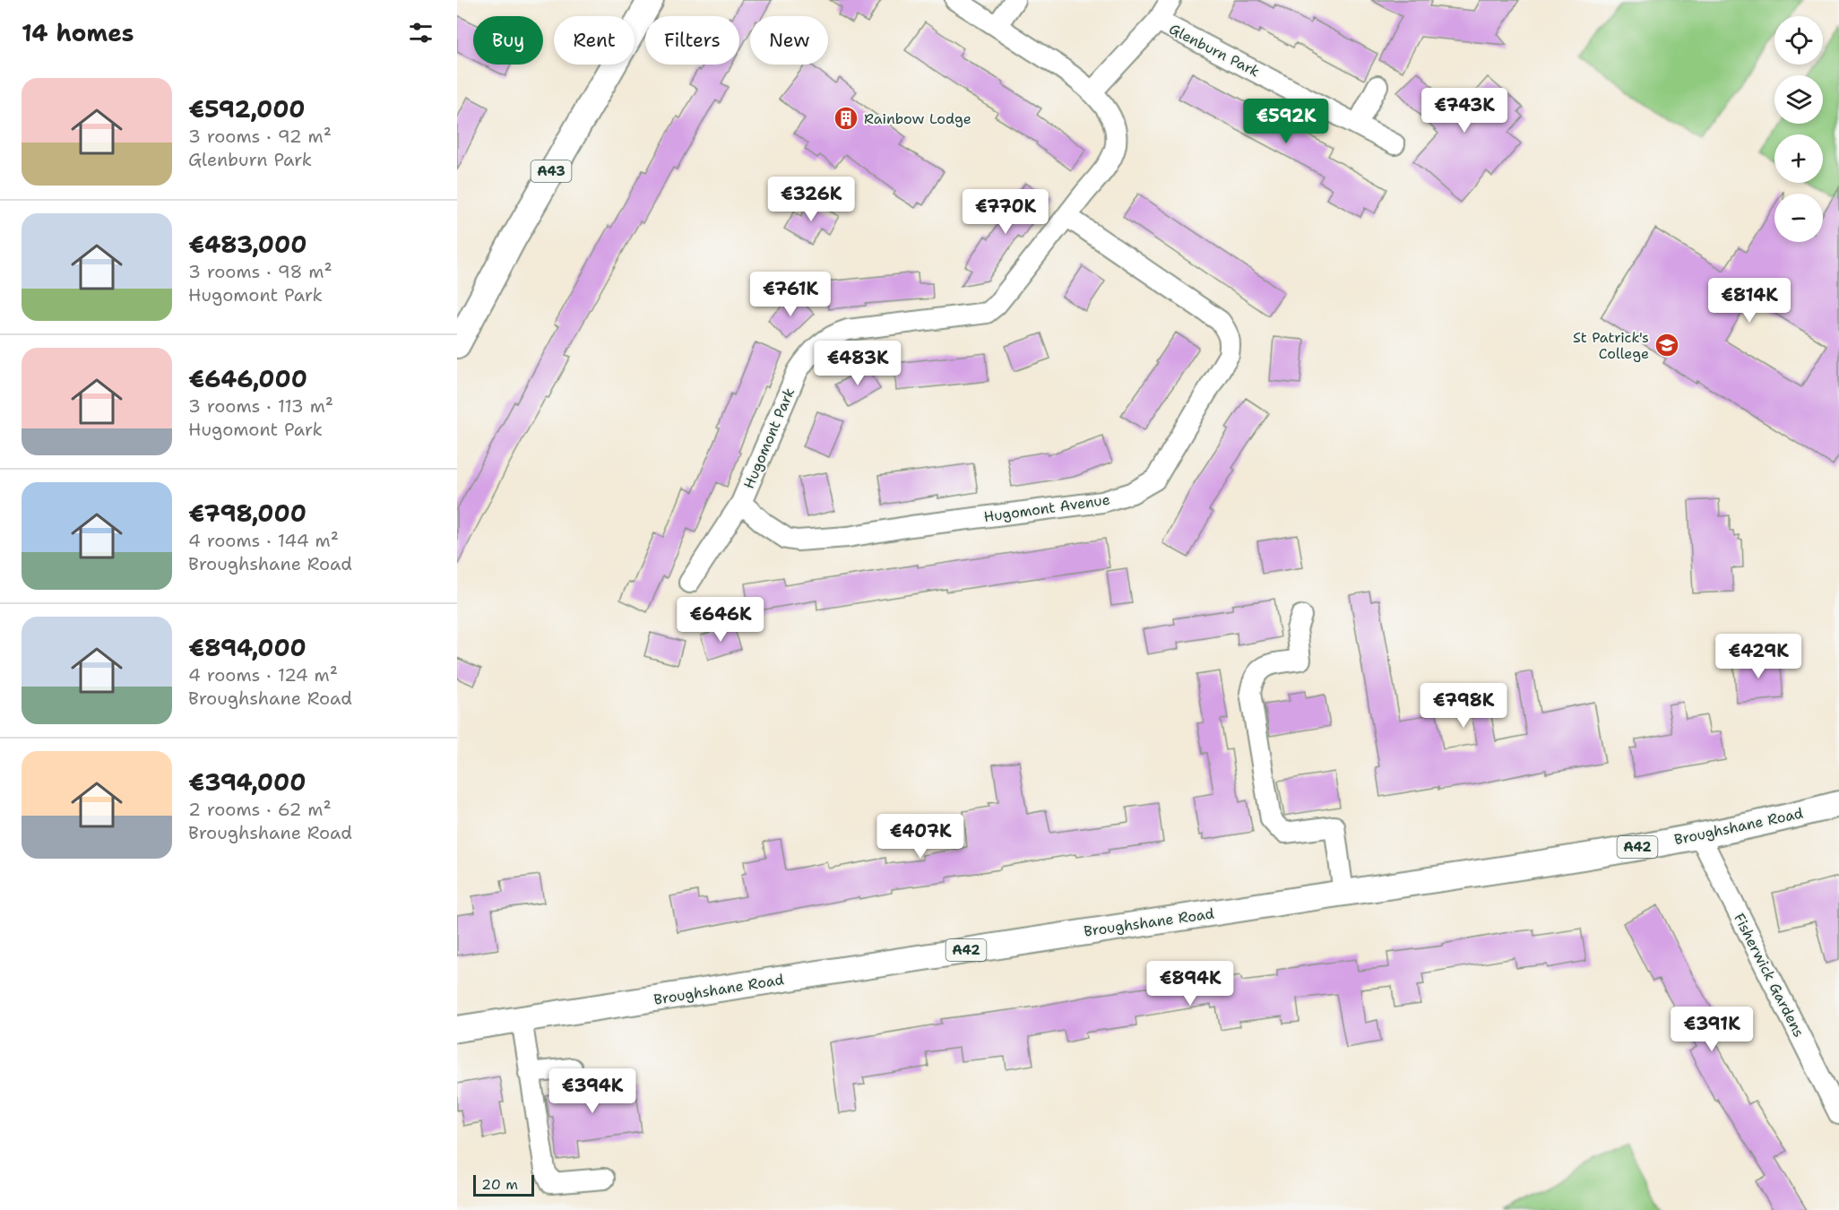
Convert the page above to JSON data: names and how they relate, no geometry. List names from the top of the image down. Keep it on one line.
{"streets":{"main road":["A43","Broughshane Road","A42"],"street":["Glenburn Park","Hugomont Park","Hugomont Avenue","Fisherwick Gardens"]},"crossings":[["Glenburn Park","Hugomont Park"],["Hugomont Park","Hugomont Avenue"],["Broughshane Road","Fisherwick Gardens"]],"places":{"building":["Rainbow Lodge"],"school or university":["St Patrick's College"]},"scale_bar":"20 m","page":{"heading":"14 homes","map_buttons":["+","−"],"chip":["Buy","Rent","Filters","New"],"list":[{"name":"€592,000","note":"3 rooms · 92 m² · Glenburn Park"},{"name":"€483,000","note":"3 rooms · 98 m² · Hugomont Park"},{"name":"€646,000","note":"3 rooms · 113 m² · Hugomont Park"},{"name":"€798,000","note":"4 rooms · 144 m² · Broughshane Road"},{"name":"€894,000","note":"4 rooms · 124 m² · Broughshane Road"},{"name":"€394,000","note":"2 rooms · 62 m² · Broughshane Road"}],"price":["€743K","€592K","€326K","€770K","€761K","€814K","€483K","€646K","€429K","€798K","€407K","€894K","€391K","€394K"],"scale":"20 m"}}
